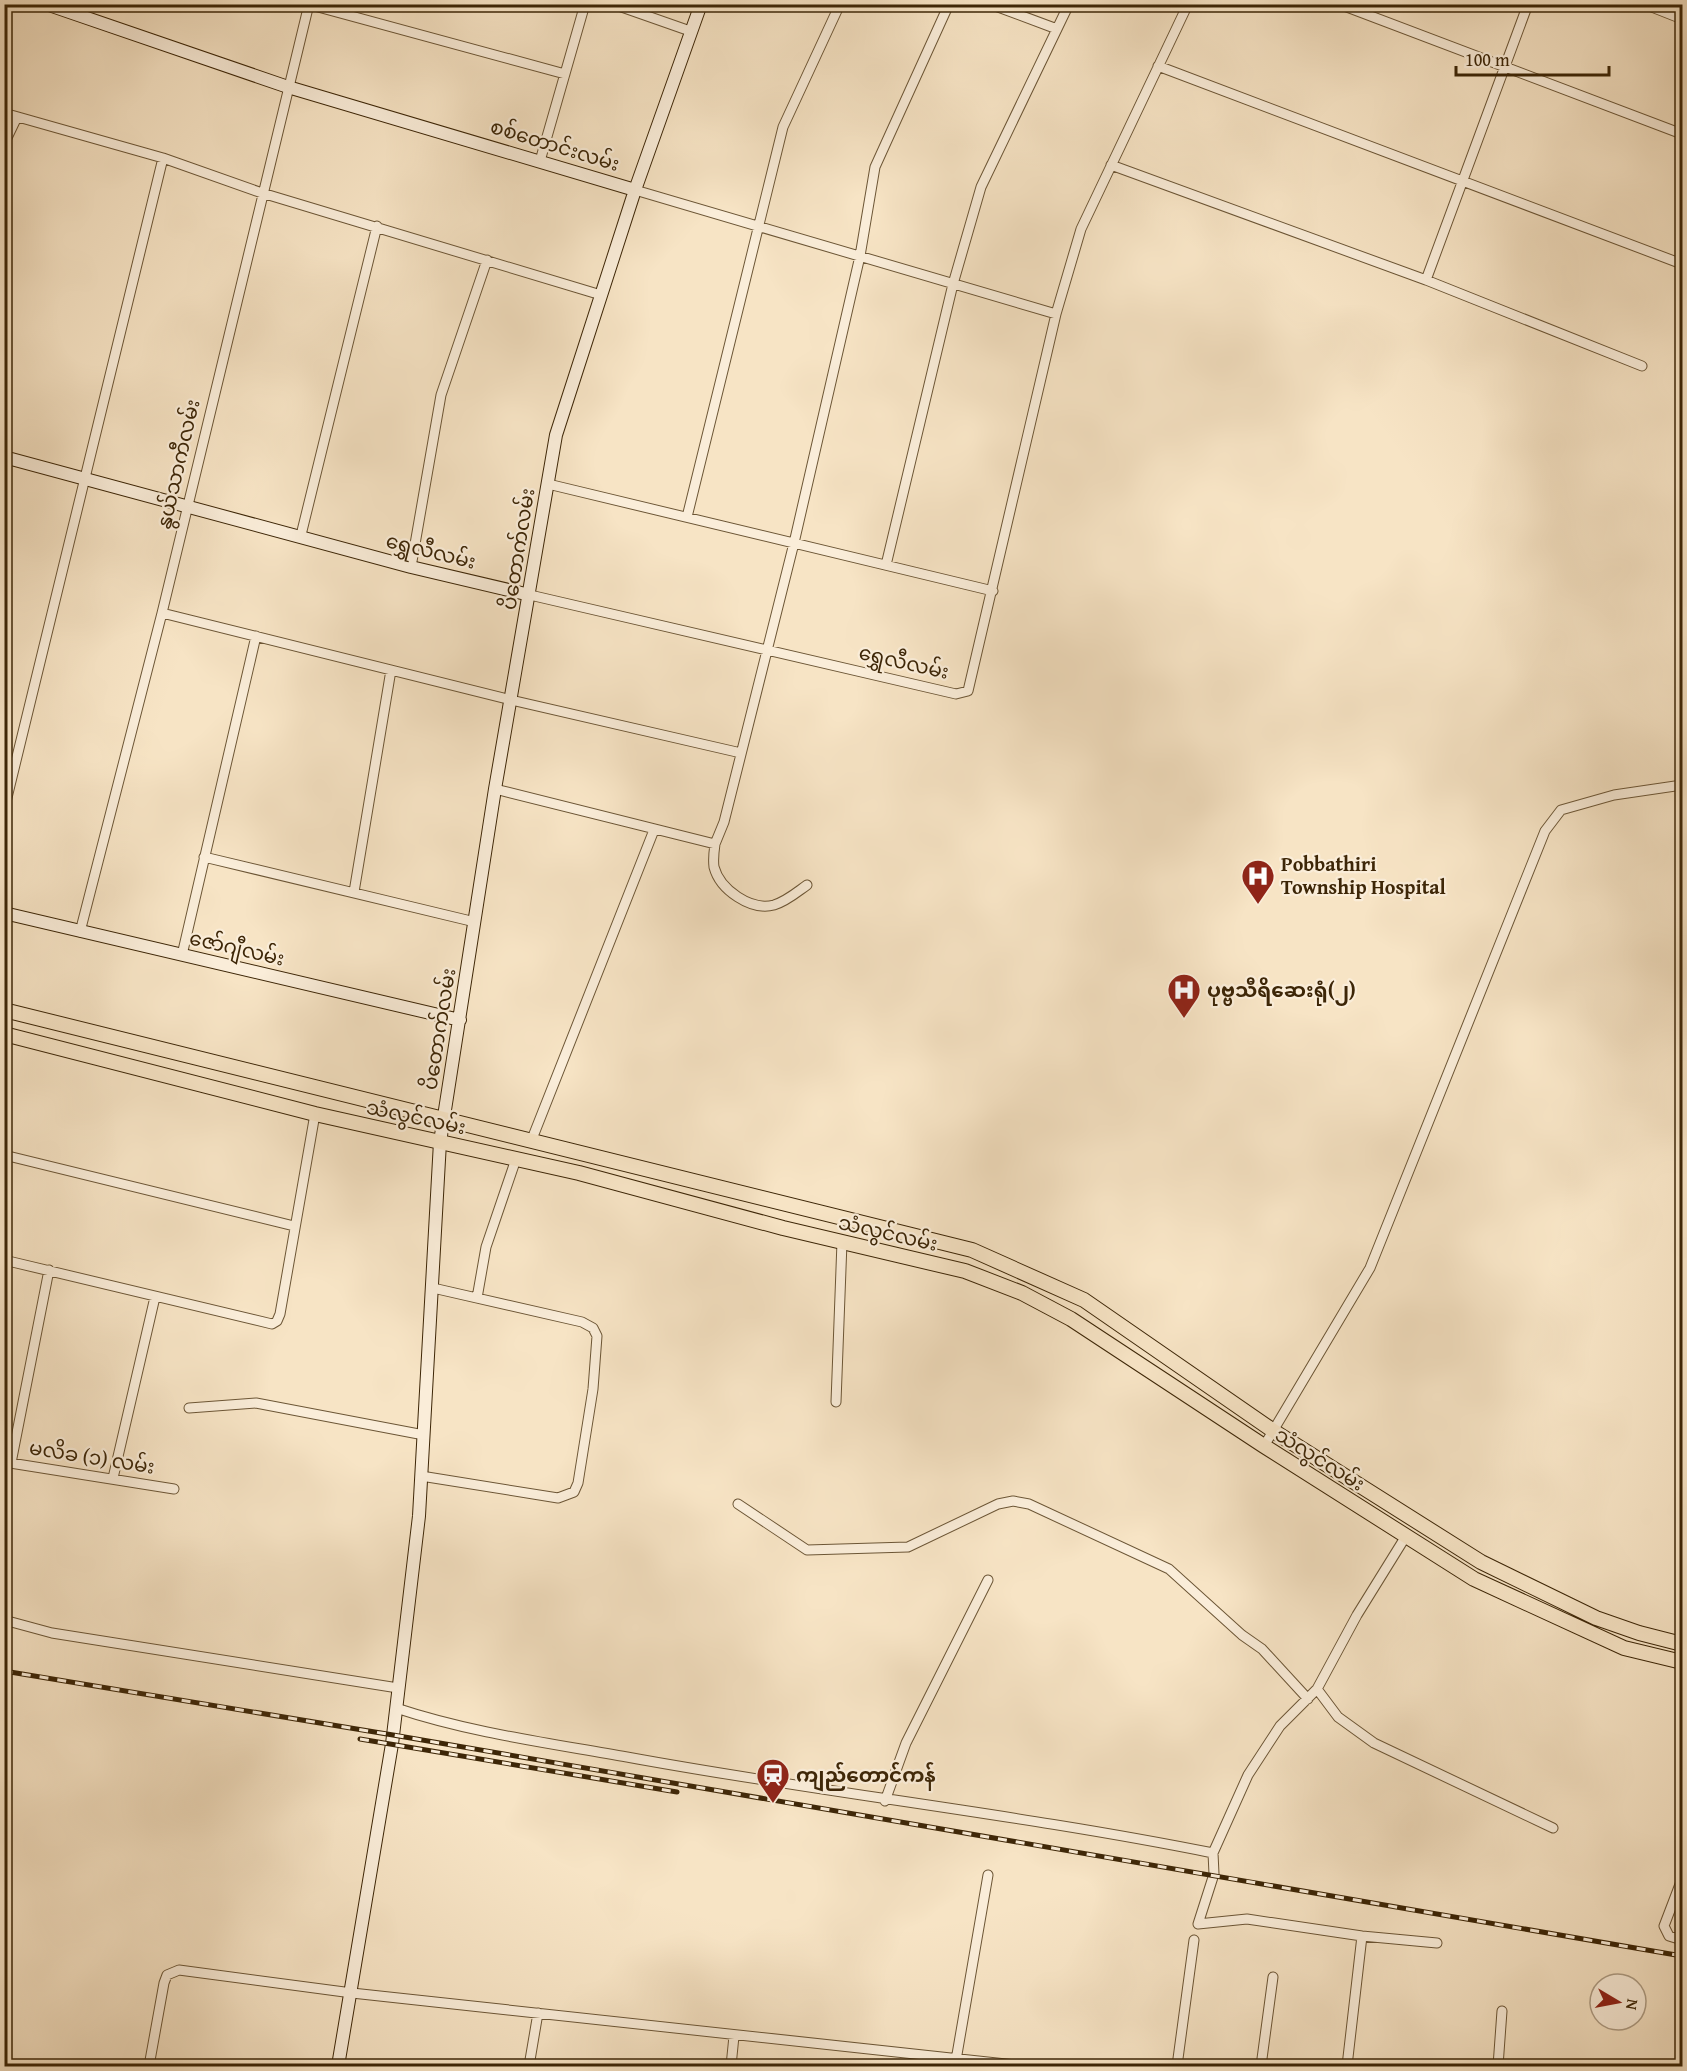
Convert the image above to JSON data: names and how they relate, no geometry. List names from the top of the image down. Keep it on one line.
{"streets":{"main road":["သံလွင်လမ်း"],"street":["စစ်တောင်းလမ်း","နွယ်သာကီလမ်း","ပိတောက်လမ်း","ရွှေလီလမ်း","ဇော်ဂျီလမ်း","မလိခ (၁) လမ်း"]},"crossings":[["စစ်တောင်းလမ်း","နွယ်သာကီလမ်း"],["စစ်တောင်းလမ်း","ပိတောက်လမ်း"],["နွယ်သာကီလမ်း","ရွှေလီလမ်း"],["နွယ်သာကီလမ်း","ဇော်ဂျီလမ်း"],["ပိတောက်လမ်း","ရွှေလီလမ်း"],["ပိတောက်လမ်း","ဇော်ဂျီလမ်း"],["ပိတောက်လမ်း","သံလွင်လမ်း"]],"places":{"hospital":["Pobbathiri Township Hospital","ပုဗ္ဗသီရိဆေးရုံ(၂)"],"station":["ကျည်တောင်ကန်"]},"scale_bar":"100 m","north":"right"}
